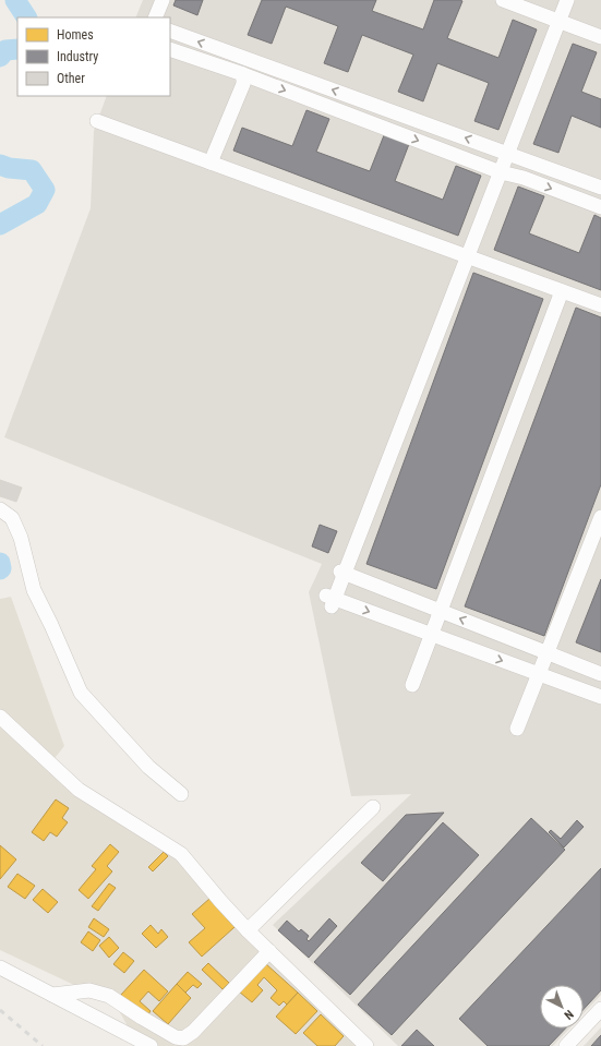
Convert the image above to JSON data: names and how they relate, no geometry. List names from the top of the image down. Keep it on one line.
{"legend":["Homes","Industry","Other"],"north":"bottom right"}
